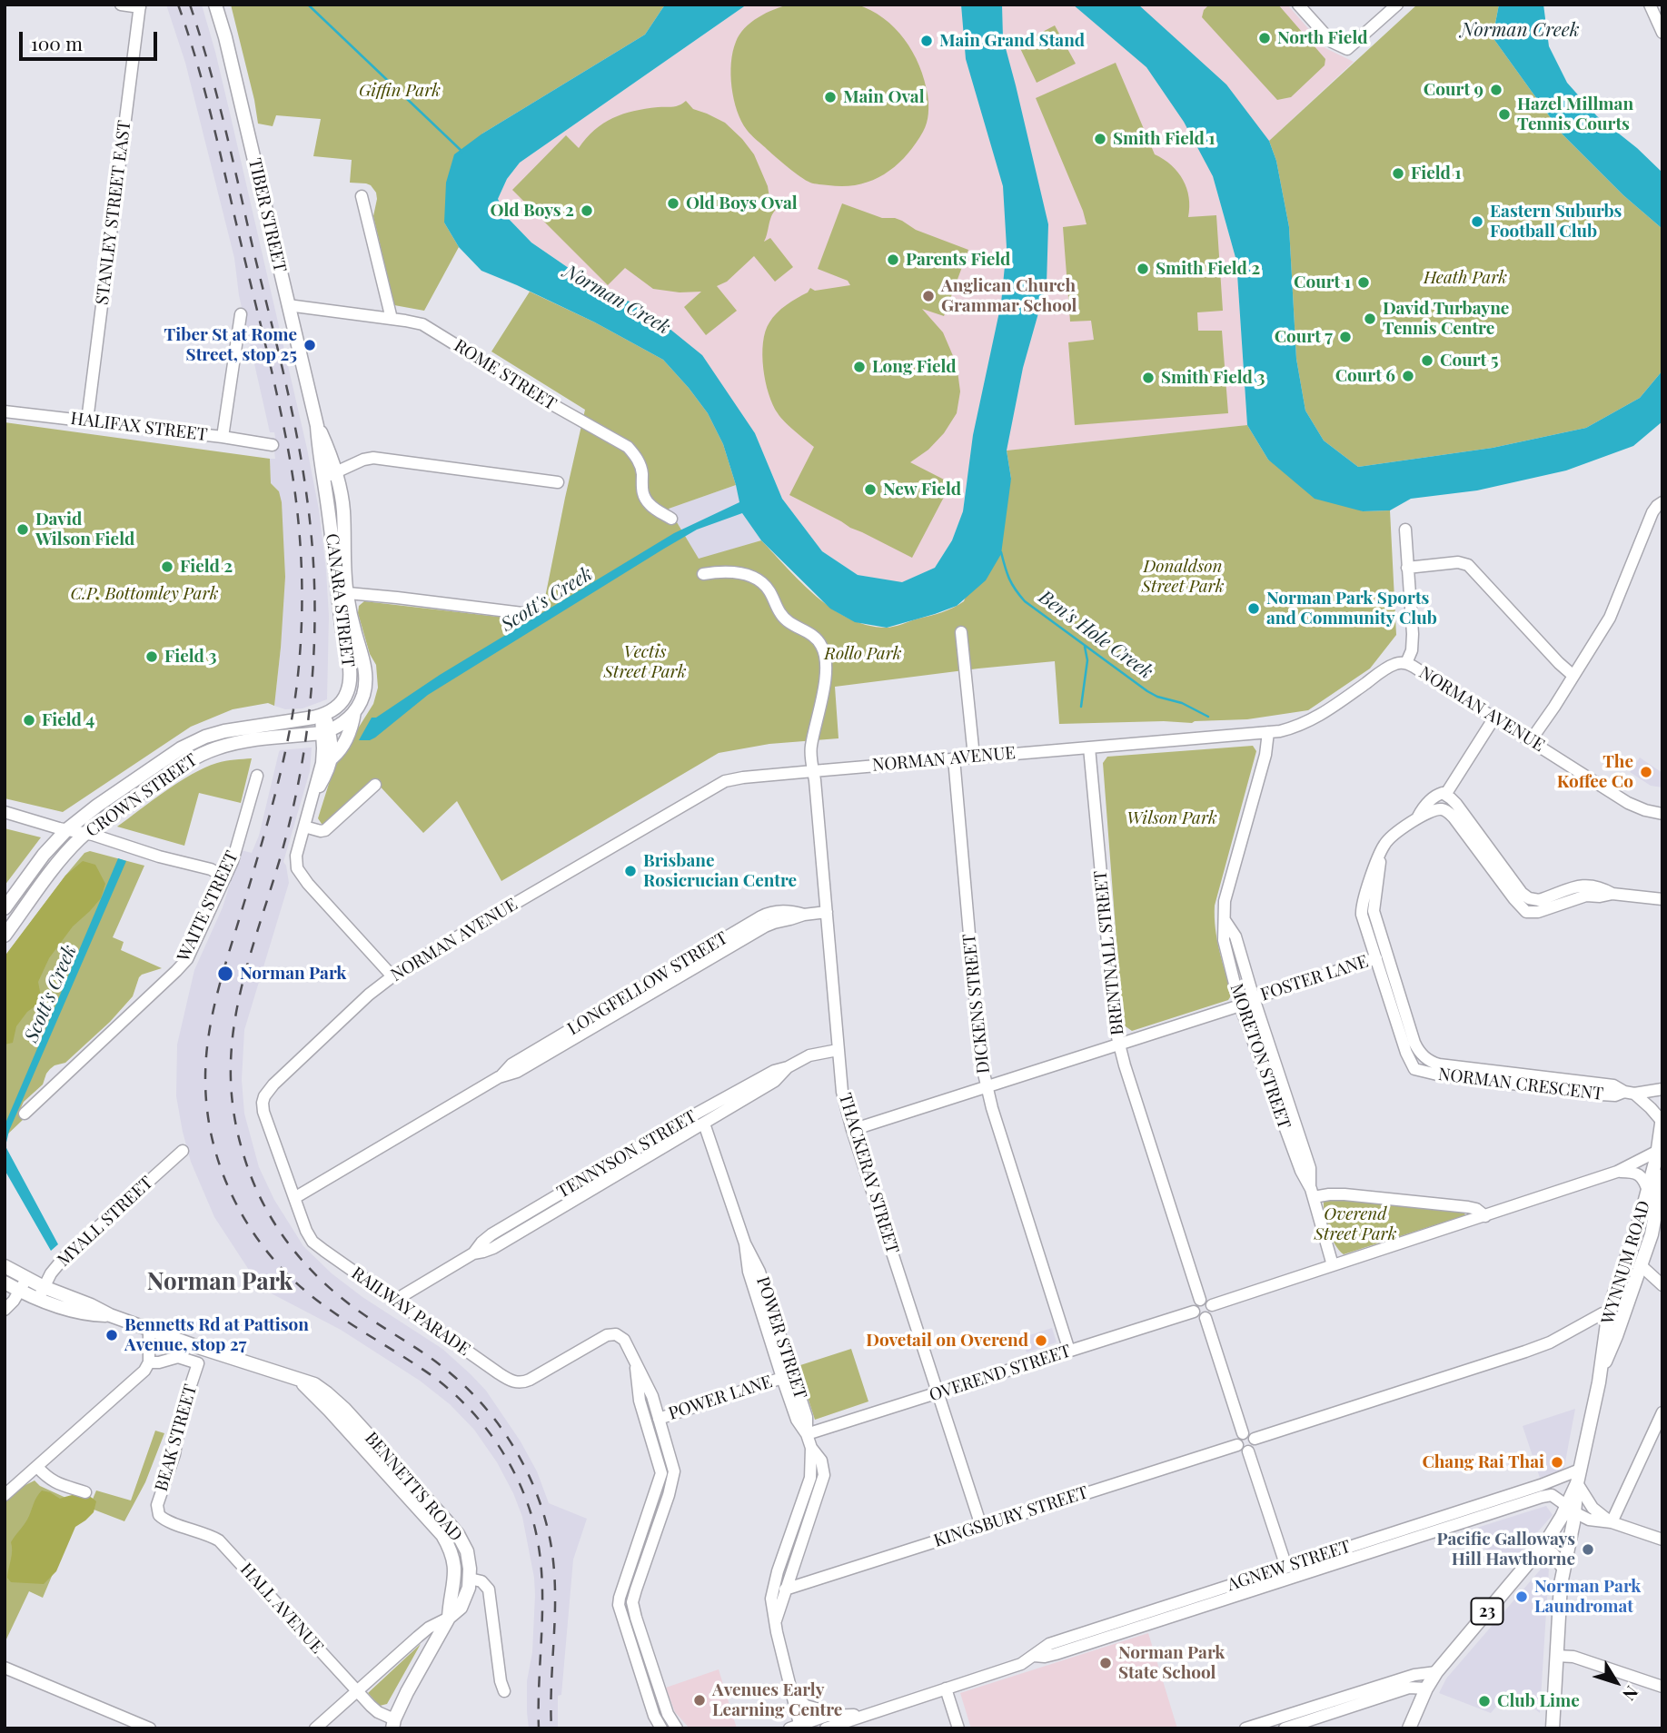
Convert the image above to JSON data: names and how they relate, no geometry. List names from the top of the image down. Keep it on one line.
{"streets":{"main road":["TIBER STREET","CANARA STREET","CROWN STREET","WYNNUM ROAD","BENNETTS ROAD","23"],"street":["STANLEY STREET EAST","ROME STREET","HALIFAX STREET","NORMAN AVENUE","WAITE STREET","BRENTNALL STREET","FOSTER LANE","LONGFELLOW STREET","DICKENS STREET","MORETON STREET","NORMAN CRESCENT","TENNYSON STREET","THACKERAY STREET","MYALL STREET","RAILWAY PARADE","POWER STREET","OVEREND STREET","POWER LANE","BEAK STREET","KINGSBURY STREET","AGNEW STREET","HALL AVENUE"]},"crossings":[["STANLEY STREET EAST","HALIFAX STREET"],["TIBER STREET","ROME STREET"],["TIBER STREET","CANARA STREET"],["CANARA STREET","CROWN STREET"],["NORMAN AVENUE","BRENTNALL STREET"],["NORMAN AVENUE","DICKENS STREET"],["NORMAN AVENUE","MORETON STREET"],["NORMAN AVENUE","THACKERAY STREET"],["NORMAN AVENUE","RAILWAY PARADE"],["BRENTNALL STREET","OVEREND STREET"],["FOSTER LANE","MORETON STREET"],["FOSTER LANE","NORMAN CRESCENT"],["LONGFELLOW STREET","THACKERAY STREET"],["LONGFELLOW STREET","RAILWAY PARADE"],["DICKENS STREET","OVEREND STREET"],["NORMAN CRESCENT","WYNNUM ROAD"],["TENNYSON STREET","THACKERAY STREET"],["TENNYSON STREET","RAILWAY PARADE"],["TENNYSON STREET","POWER STREET"],["THACKERAY STREET","OVEREND STREET"],["THACKERAY STREET","KINGSBURY STREET"],["MYALL STREET","BENNETTS ROAD"],["WYNNUM ROAD","AGNEW STREET"],["WYNNUM ROAD","23"],["RAILWAY PARADE","POWER LANE"],["POWER STREET","OVEREND STREET"],["POWER STREET","POWER LANE"],["POWER STREET","KINGSBURY STREET"],["POWER STREET","AGNEW STREET"],["BEAK STREET","HALL AVENUE"],["BENNETTS ROAD","HALL AVENUE"]],"districts":["Norman Park"],"water":["Norman Creek","Scott's Creek","Ben's Hole Creek"],"parks":["Giffin Park","Heath Park","Donaldson Street Park","C.P. Bottomley Park","Vectis Street Park","Rollo Park","Wilson Park","Overend Street Park"],"places":["North Field","Main Grand Stand","Court 9","Main Oval","Hazel Millman Tennis Courts","Smith Field 1","Field 1","Old Boys Oval","Old Boys 2","Eastern Suburbs Football Club","Parents Field","Smith Field 2","Court 1","Anglican Church Grammar School","David Turbayne Tennis Centre","Court 7","Tiber St at Rome Street, stop 25","Court 5","Long Field","Court 6","Smith Field 3","New Field","David Wilson Field","Field 2","Norman Park Sports and Community Club","Field 3","Field 4","The Koffee Co","Brisbane Rosicrucian Centre","Norman Park","Bennetts Rd at Pattison Avenue, stop 27","Dovetail on Overend","Chang Rai Thai","Pacific Galloways Hill Hawthorne","Norman Park Laundromat","Norman Park State School","Avenues Early Learning Centre","Club Lime"],"scale_bar":"100 m","north":"bottom right"}
